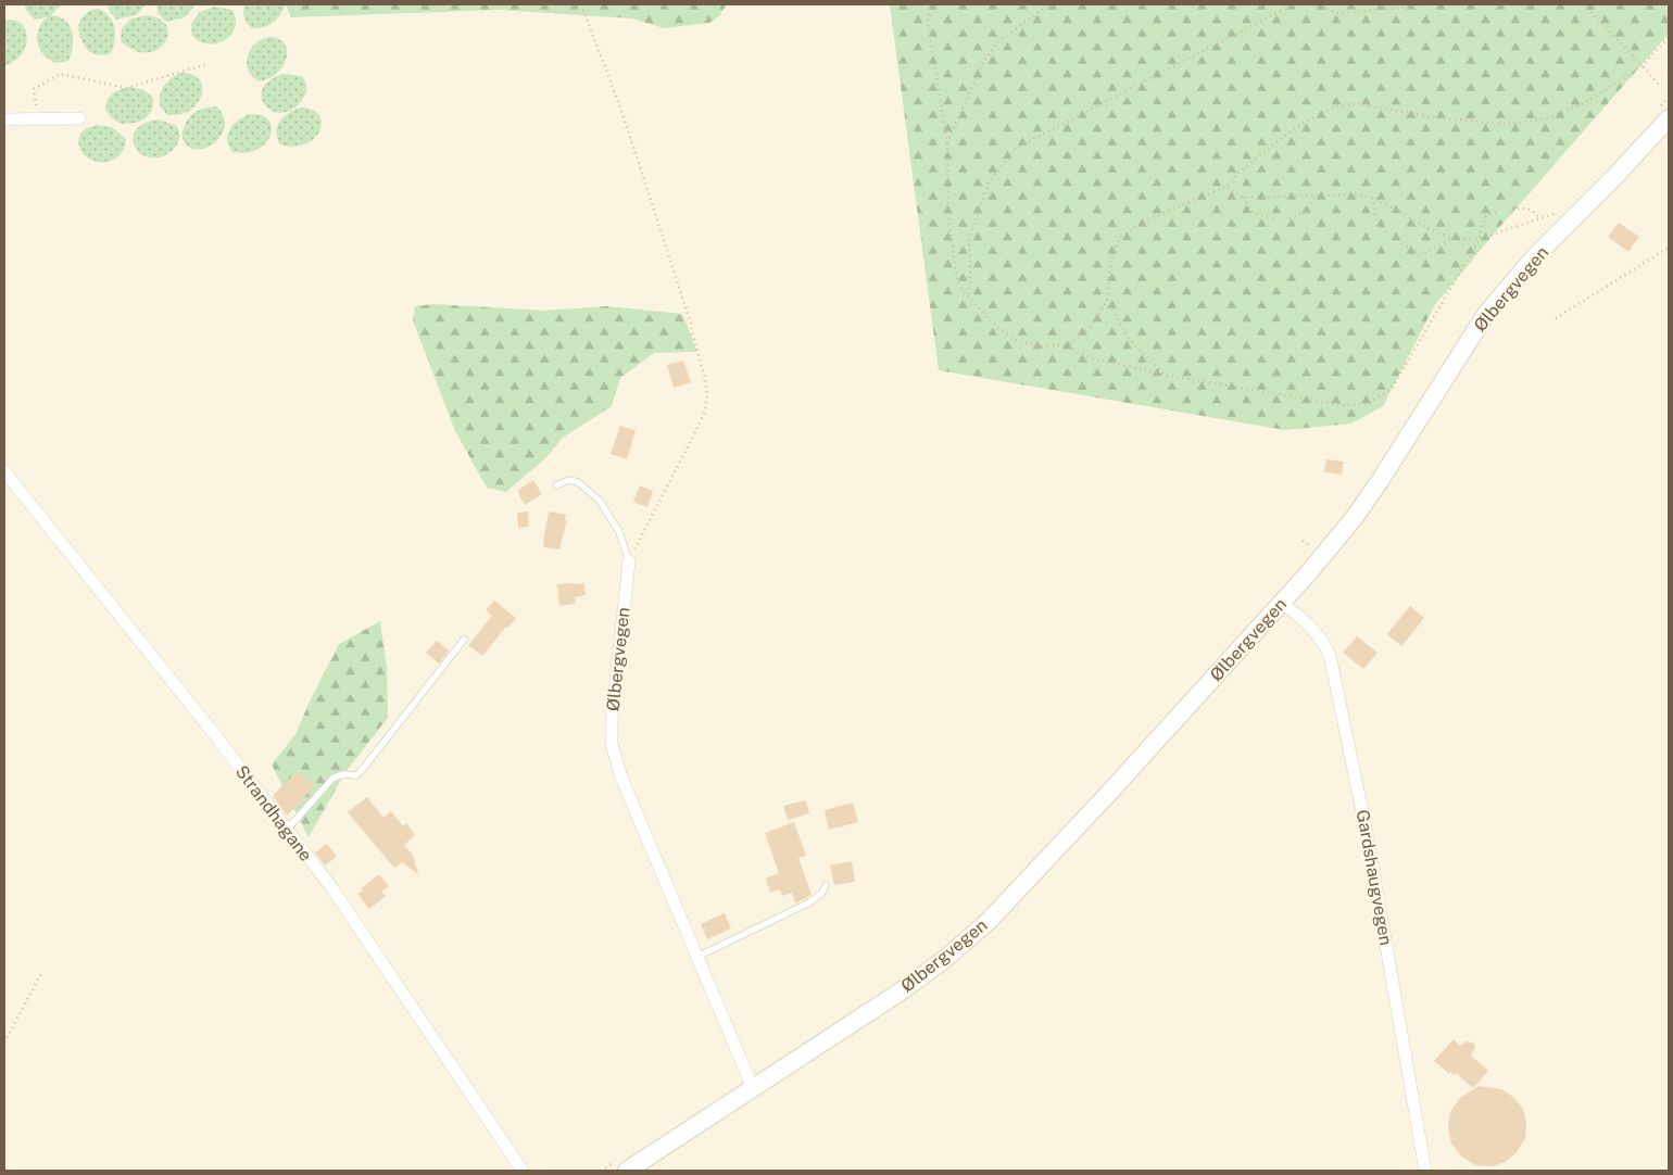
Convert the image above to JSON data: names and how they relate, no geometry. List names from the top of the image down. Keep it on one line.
{"streets":{"main road":["Ølbergvegen"],"street":["Strandhagane","Gardshaugvegen"]},"crossings":[["Ølbergvegen","Gardshaugvegen"]]}
